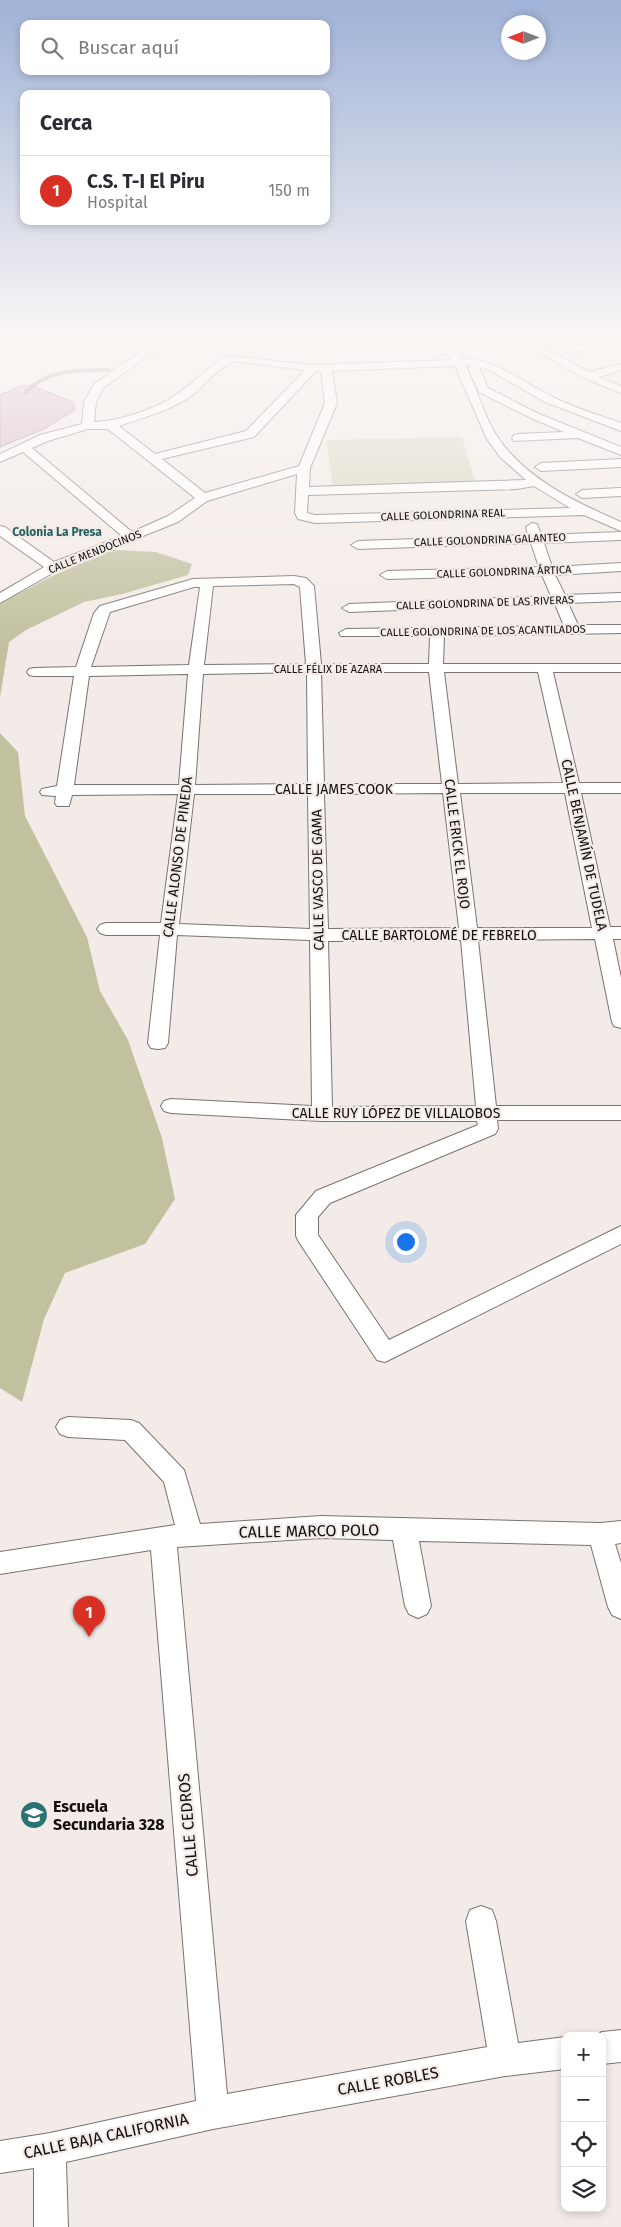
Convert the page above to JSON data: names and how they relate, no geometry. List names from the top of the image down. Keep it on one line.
{"streets":{"street":["CALLE GOLONDRINA REAL","CALLE GOLONDRINA GALANTEO","CALLE MENDOCINOS","CALLE GOLONDRINA ÁRTICA","CALLE GOLONDRINA DE LAS RIVERAS","CALLE GOLONDRINA DE LOS ACANTILADOS","CALLE FÉLIX DE AZARA","CALLE JAMES COOK","CALLE ERICK EL ROJO","CALLE BENJAMÍN DE TUDELA","CALLE ALONSO DE PINEDA","CALLE VASCO DE GAMA","CALLE BARTOLOMÉ DE FEBRELO","CALLE RUY LÓPEZ DE VILLALOBOS","CALLE MARCO POLO","CALLE CEDROS","CALLE ROBLES","CALLE BAJA CALIFORNIA"]},"crossings":[["CALLE GOLONDRINA DE LOS ACANTILADOS","CALLE ERICK EL ROJO"],["CALLE FÉLIX DE AZARA","CALLE ERICK EL ROJO"],["CALLE FÉLIX DE AZARA","CALLE BENJAMÍN DE TUDELA"],["CALLE FÉLIX DE AZARA","CALLE ALONSO DE PINEDA"],["CALLE FÉLIX DE AZARA","CALLE VASCO DE GAMA"],["CALLE JAMES COOK","CALLE ERICK EL ROJO"],["CALLE JAMES COOK","CALLE BENJAMÍN DE TUDELA"],["CALLE JAMES COOK","CALLE ALONSO DE PINEDA"],["CALLE JAMES COOK","CALLE VASCO DE GAMA"],["CALLE ERICK EL ROJO","CALLE BARTOLOMÉ DE FEBRELO"],["CALLE ERICK EL ROJO","CALLE RUY LÓPEZ DE VILLALOBOS"],["CALLE BENJAMÍN DE TUDELA","CALLE BARTOLOMÉ DE FEBRELO"],["CALLE ALONSO DE PINEDA","CALLE VASCO DE GAMA"],["CALLE ALONSO DE PINEDA","CALLE BARTOLOMÉ DE FEBRELO"],["CALLE VASCO DE GAMA","CALLE BARTOLOMÉ DE FEBRELO"],["CALLE VASCO DE GAMA","CALLE RUY LÓPEZ DE VILLALOBOS"],["CALLE MARCO POLO","CALLE CEDROS"],["CALLE CEDROS","CALLE ROBLES"],["CALLE CEDROS","CALLE BAJA CALIFORNIA"],["CALLE ROBLES","CALLE BAJA CALIFORNIA"]],"districts":["Colonia La Presa"],"places":{"school or university":["Escuela Secundaria 328"]},"north":"left","page":{"search":"Buscar aquí","heading":"Cerca","list":[{"mark":"1","name":"C.S. T-I El Piru","note":"Hospital","value":"150 m"}],"pins":"1","map_buttons":["+","−"]}}
